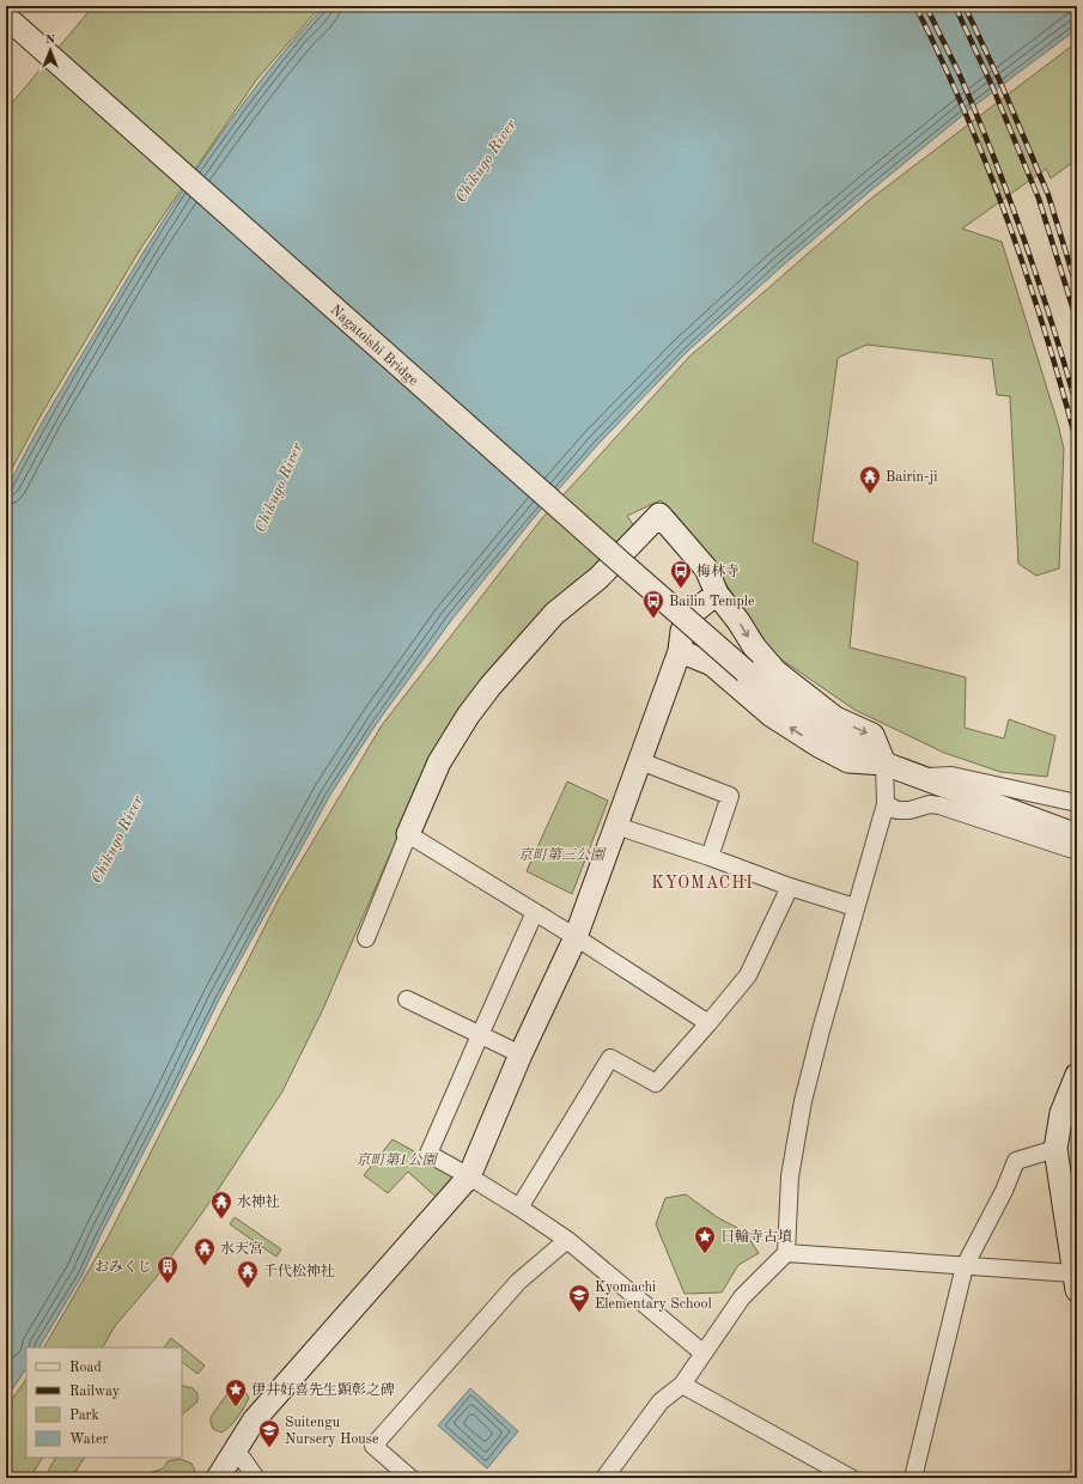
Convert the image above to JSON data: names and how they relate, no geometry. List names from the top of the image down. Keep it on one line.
{"streets":{"street":["Nagatoishi Bridge"]},"districts":["KYOMACHI"],"water":["Chikugo River"],"parks":["京町第三公園","京町第1公園"],"places":{"temple":["Bairin-ji","水神社","水天宮","千代松神社"],"bus stop":["梅林寺","Bailin Temple"],"place":["日輪寺古墳","伊井好喜先生顕彰之碑"],"building":["おみくじ"],"school or university":["Kyomachi Elementary School","Suitengu Nursery House"]},"legend":["Road","Railway","Park","Water"],"north":"top"}
